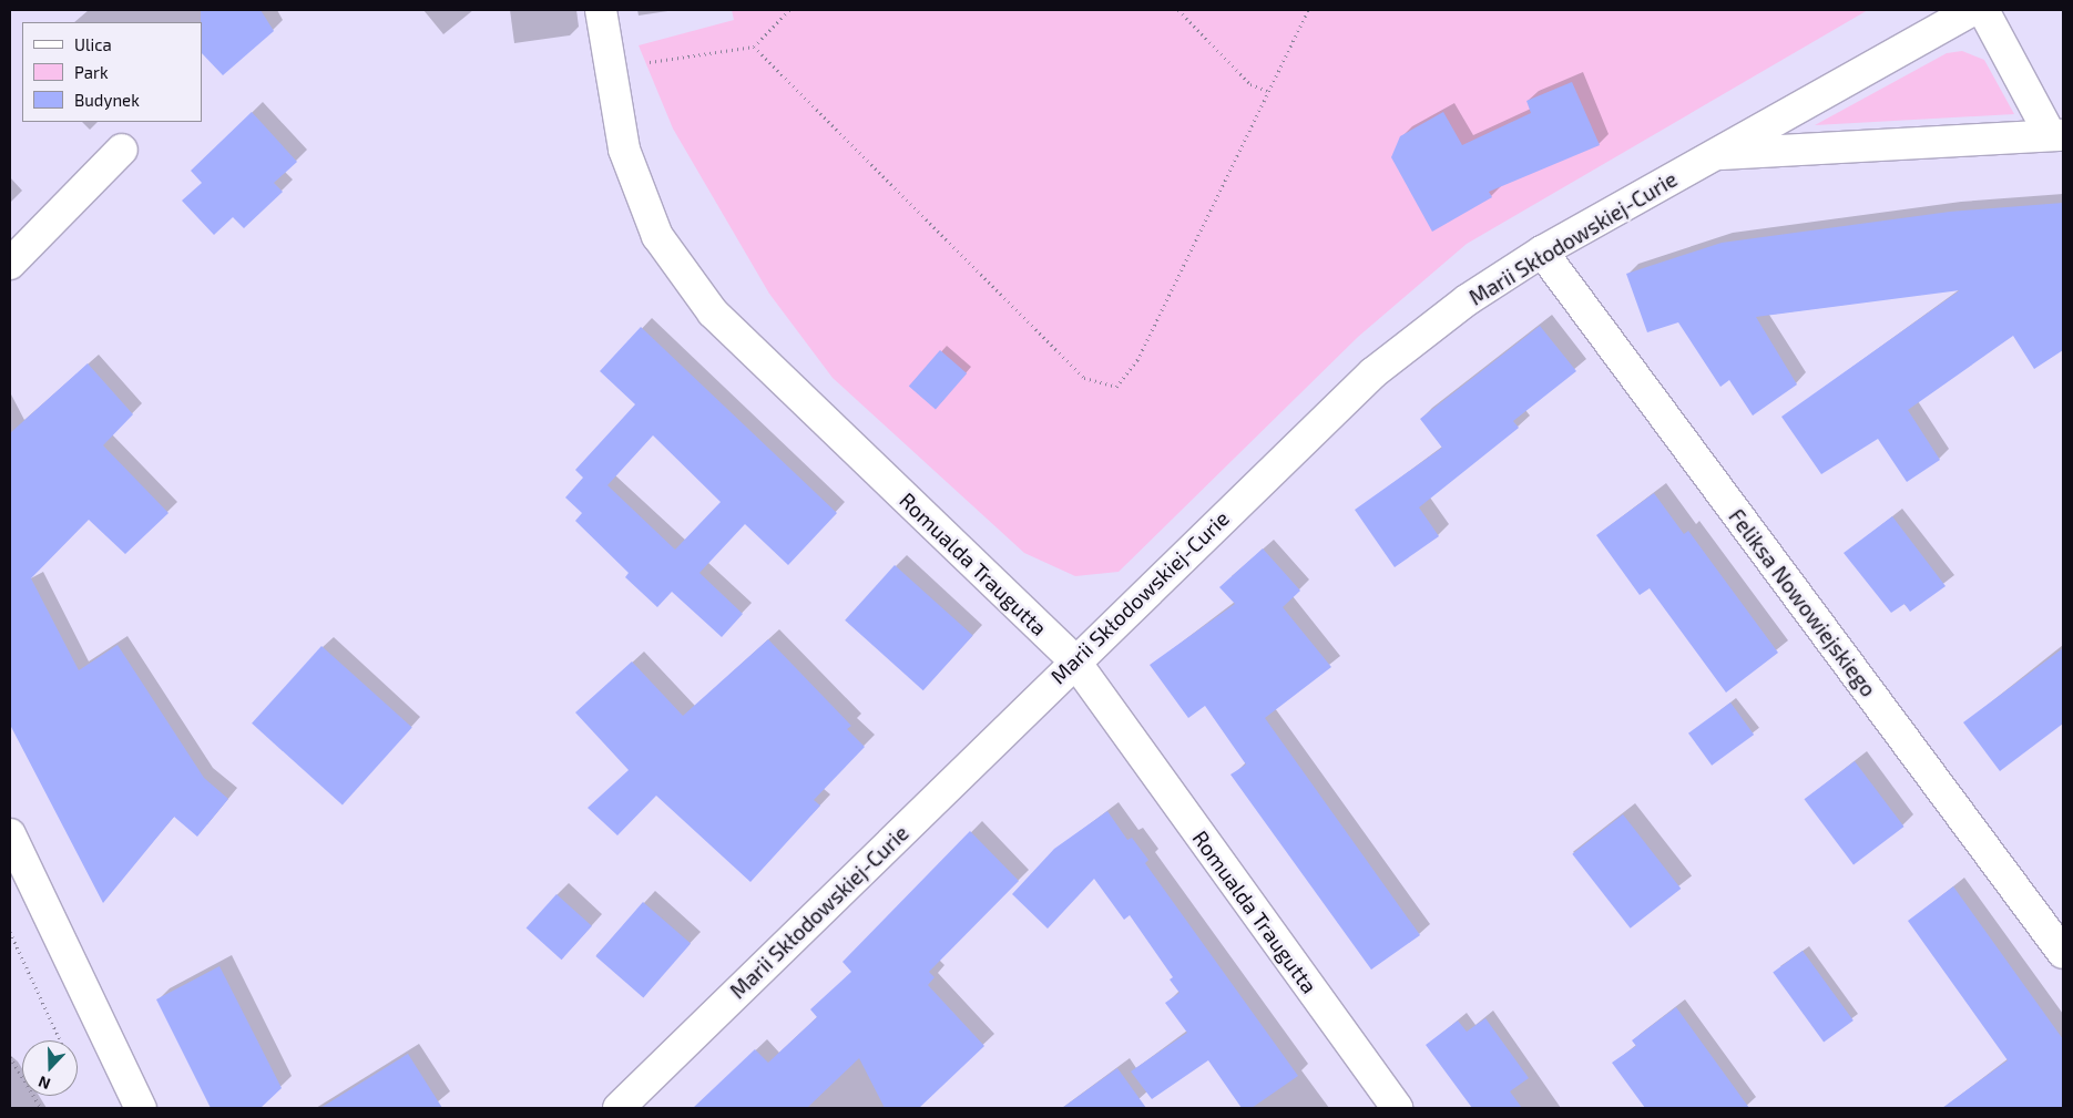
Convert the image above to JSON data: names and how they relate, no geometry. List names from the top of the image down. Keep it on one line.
{"streets":{"street":["Marii Skłodowskiej-Curie","Romualda Traugutta","Feliksa Nowowiejskiego"]},"crossings":[["Marii Skłodowskiej-Curie","Romualda Traugutta"],["Marii Skłodowskiej-Curie","Feliksa Nowowiejskiego"]],"legend":["Ulica","Park","Budynek"],"north":"bottom"}
